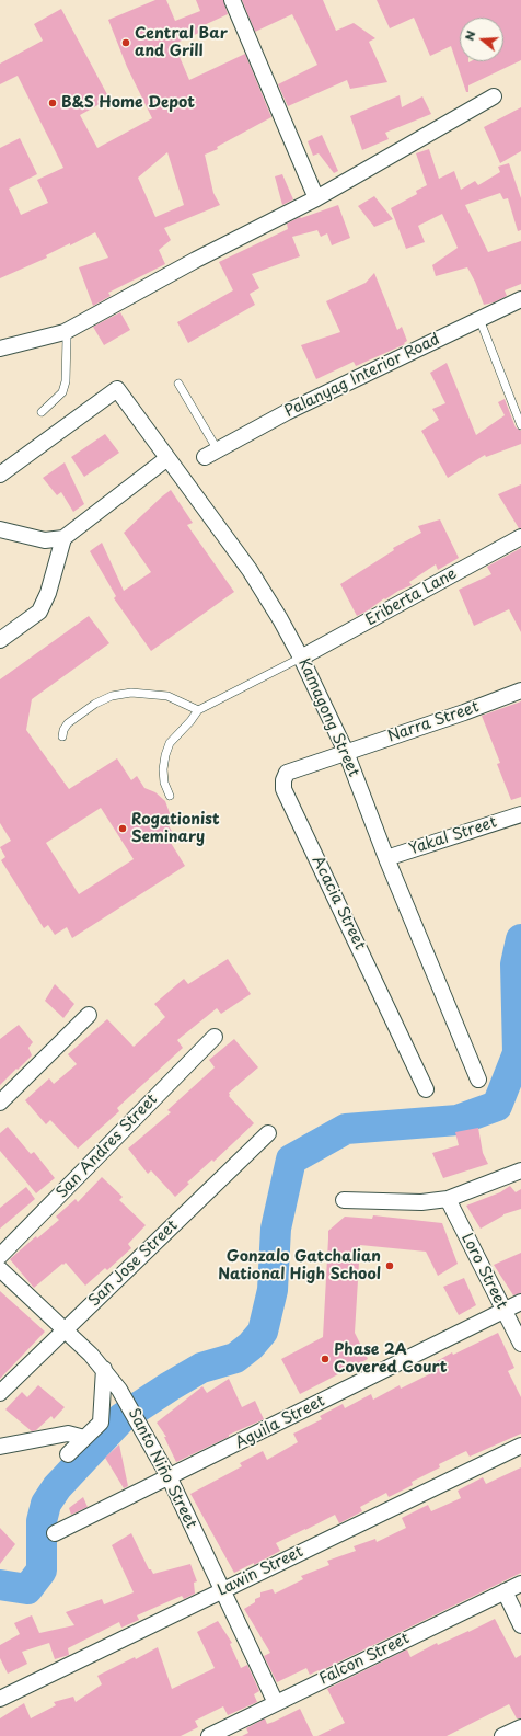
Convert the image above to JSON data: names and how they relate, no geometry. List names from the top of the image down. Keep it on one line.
{"streets":{"street":["Palanyag Interior Road","Eriberta Lane","Kamagong Street","Narra Street","Yakal Street","Acacia Street","San Andres Street","San Jose Street","Loro Street","Aguila Street","Santo Niño Street","Lawin Street","Falcon Street"]},"crossings":[["Eriberta Lane","Kamagong Street"],["Kamagong Street","Narra Street"],["Kamagong Street","Yakal Street"],["Kamagong Street","Acacia Street"],["Narra Street","Acacia Street"],["San Jose Street","Santo Niño Street"],["Loro Street","Aguila Street"],["Aguila Street","Santo Niño Street"],["Santo Niño Street","Lawin Street"],["Santo Niño Street","Falcon Street"]],"places":["Central Bar and Grill","B&S Home Depot","Rogationist Seminary","Gonzalo Gatchalian National High School","Phase 2A Covered Court"],"north":"left"}
